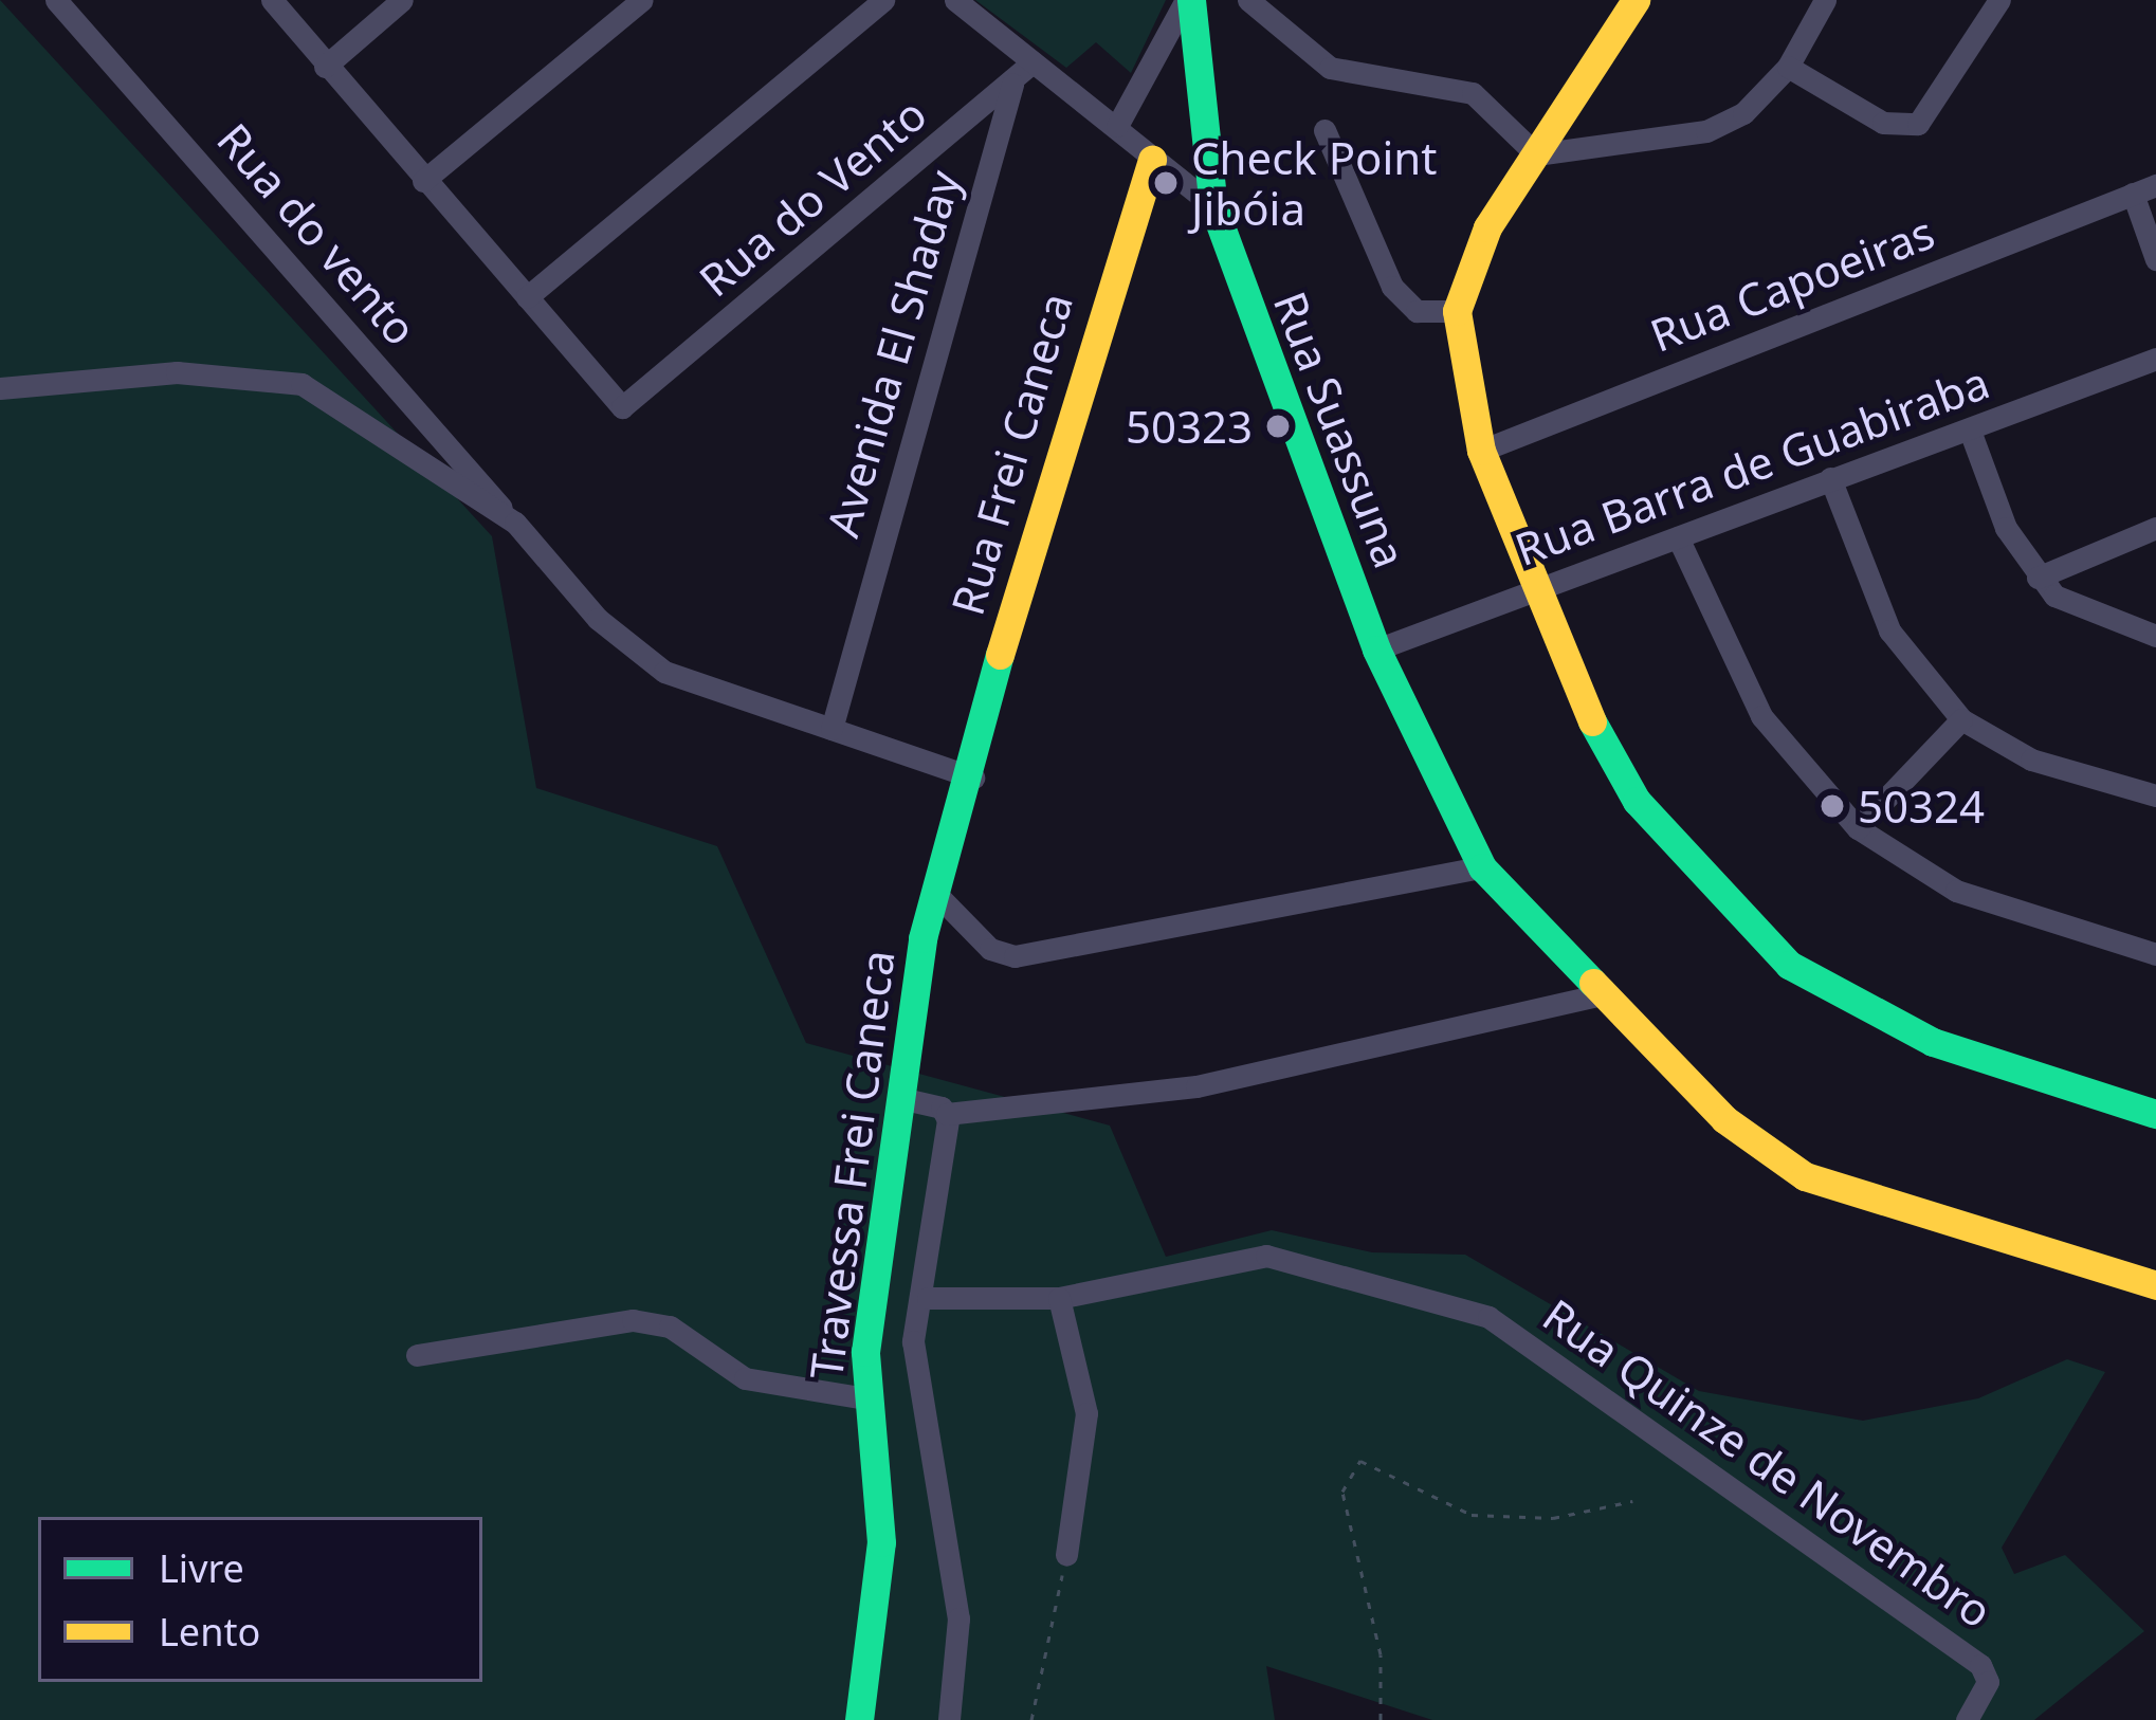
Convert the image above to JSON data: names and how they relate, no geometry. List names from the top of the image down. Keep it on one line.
{"streets":{"street":["Rua do Vento","Rua do vento","Rua Capoeiras","Avenida El Shaday","Rua Suassuna","Rua Frei Caneca","Rua Barra de Guabiraba","Travessa Frei Caneca","Rua Quinze de Novembro"]},"crossings":[["Rua do Vento","Avenida El Shaday"],["Rua Suassuna","Rua Barra de Guabiraba"],["Rua Frei Caneca","Travessa Frei Caneca"]],"places":["Check Point Jibóia","50323","50324"],"legend":["Livre","Lento"]}
